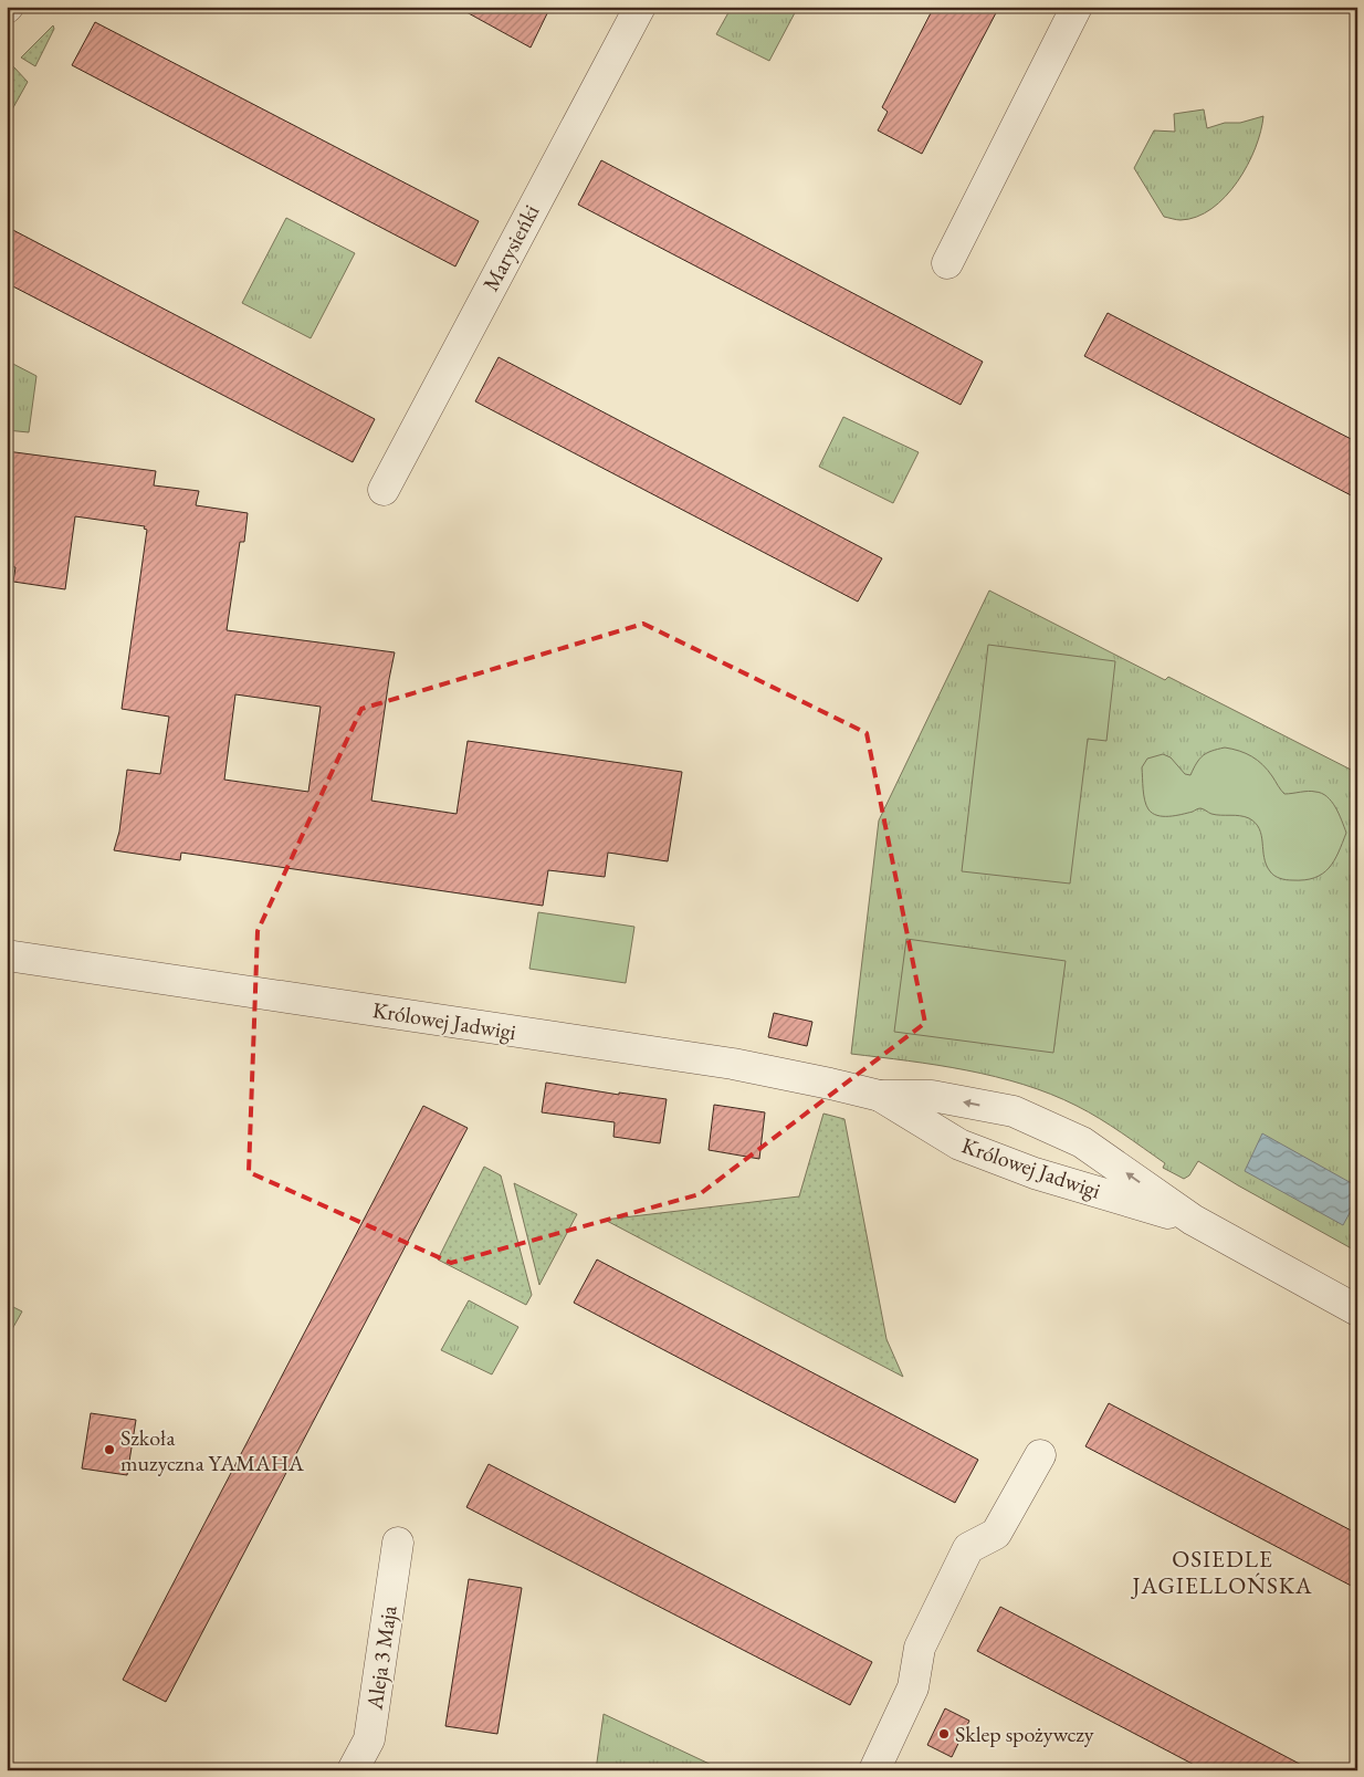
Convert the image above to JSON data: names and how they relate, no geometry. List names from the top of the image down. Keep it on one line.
{"streets":{"street":["Marysieńki","Królowej Jadwigi","Aleja 3 Maja"]},"districts":["OSIEDLE JAGIELLOŃSKA"],"places":["Szkoła muzyczna YAMAHA","Sklep spożywczy"]}
